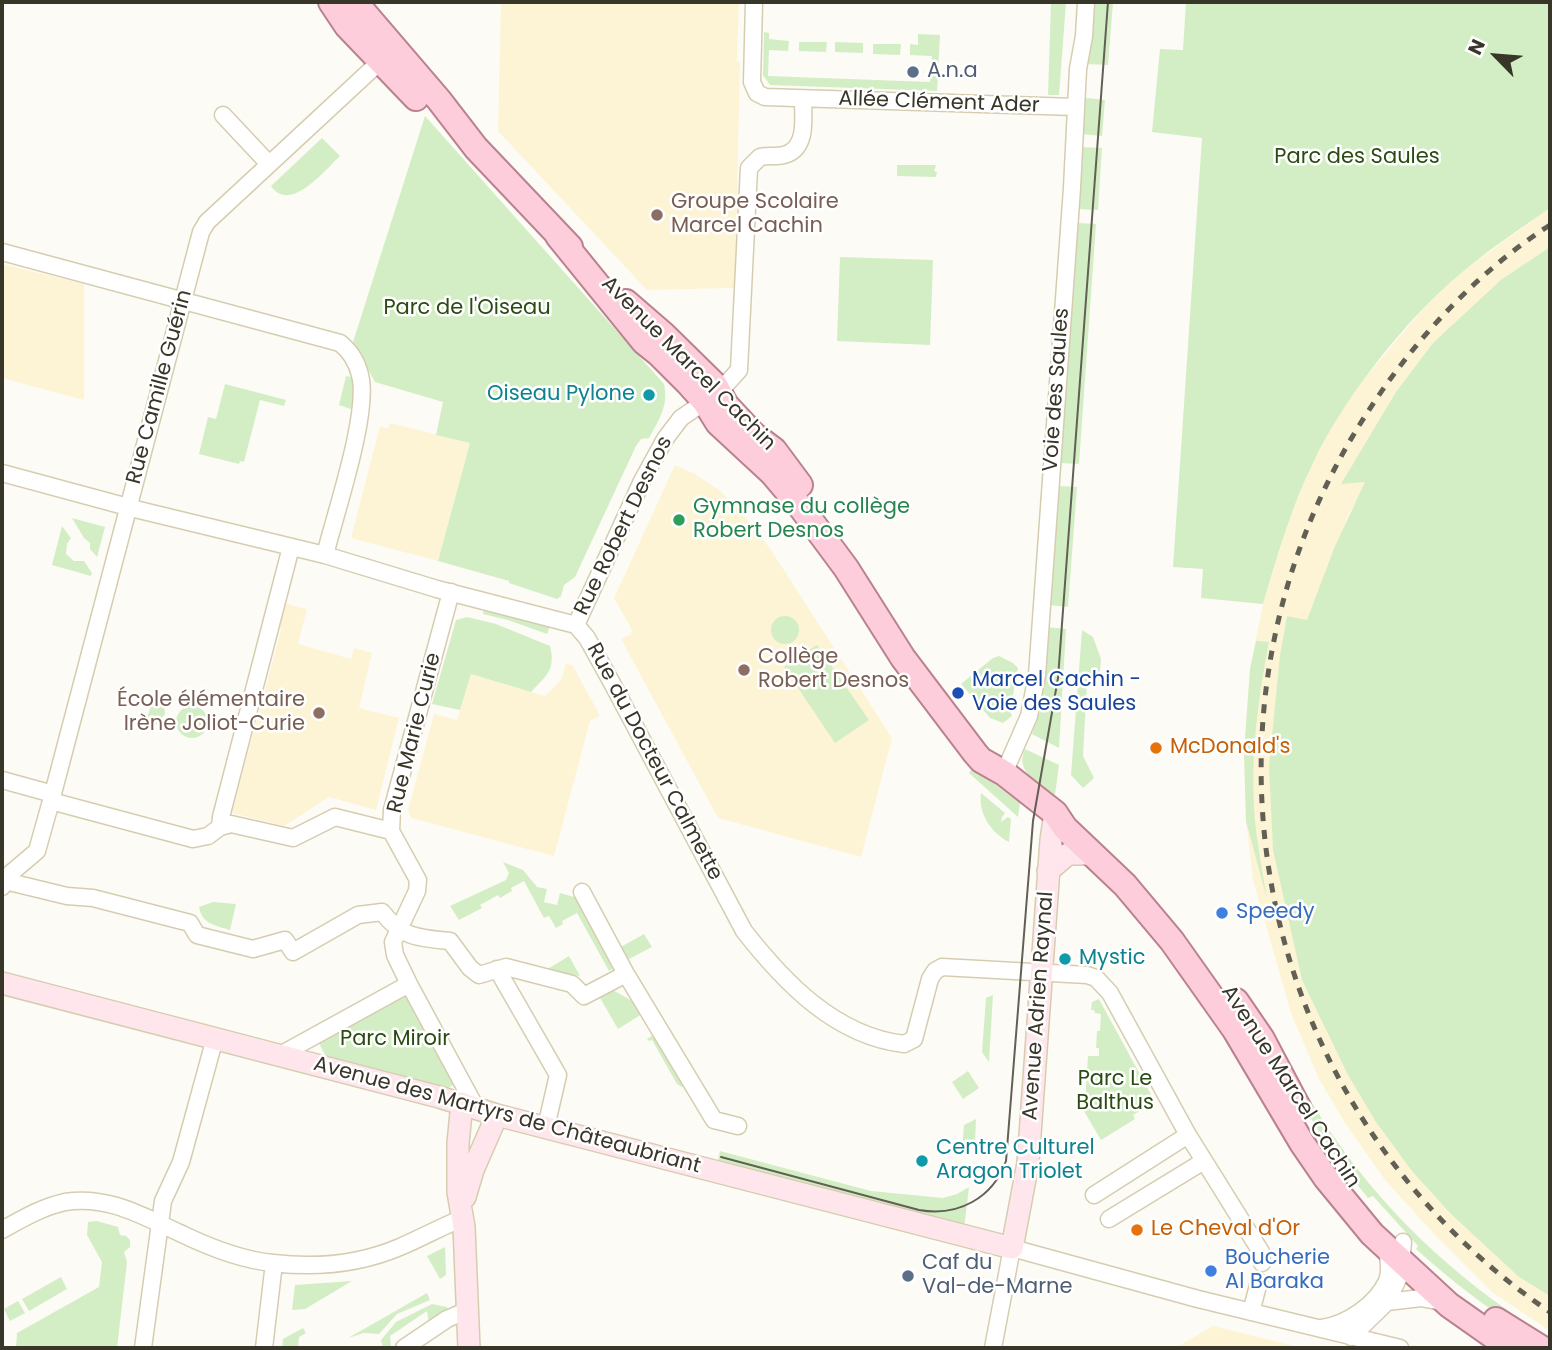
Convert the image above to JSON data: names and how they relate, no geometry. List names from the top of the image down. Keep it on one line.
{"streets":{"main road":["Avenue Marcel Cachin"],"street":["Allée Clément Ader","Rue Camille Guérin","Voie des Saules","Rue Robert Desnos","Rue Marie Curie","Rue du Docteur Calmette","Avenue Adrien Raynal","Avenue des Martyrs de Châteaubriant"]},"crossings":[["Allée Clément Ader","Voie des Saules"],["Allée Clément Ader","Rue Robert Desnos"],["Avenue Marcel Cachin","Rue Camille Guérin"],["Avenue Marcel Cachin","Voie des Saules"],["Avenue Marcel Cachin","Rue Robert Desnos"],["Avenue Marcel Cachin","Avenue Adrien Raynal"],["Rue Camille Guérin","Rue du Docteur Calmette"],["Rue Robert Desnos","Rue du Docteur Calmette"],["Rue Marie Curie","Rue du Docteur Calmette"],["Rue Marie Curie","Avenue des Martyrs de Châteaubriant"],["Rue du Docteur Calmette","Avenue Adrien Raynal"],["Avenue Adrien Raynal","Avenue des Martyrs de Châteaubriant"]],"parks":["Parc des Saules","Parc de l'Oiseau","Parc Miroir","Parc Le Balthus"],"places":["A.n.a","Groupe Scolaire Marcel Cachin","Oiseau Pylone","Gymnase du collège Robert Desnos","Collège Robert Desnos","Marcel Cachin - Voie des Saules","École élémentaire Irène Joliot-Curie","McDonald's","Speedy","Mystic","Centre Culturel Aragon Triolet","Le Cheval d'Or","Boucherie Al Baraka","Caf du Val-de-Marne"],"north":"top left"}
